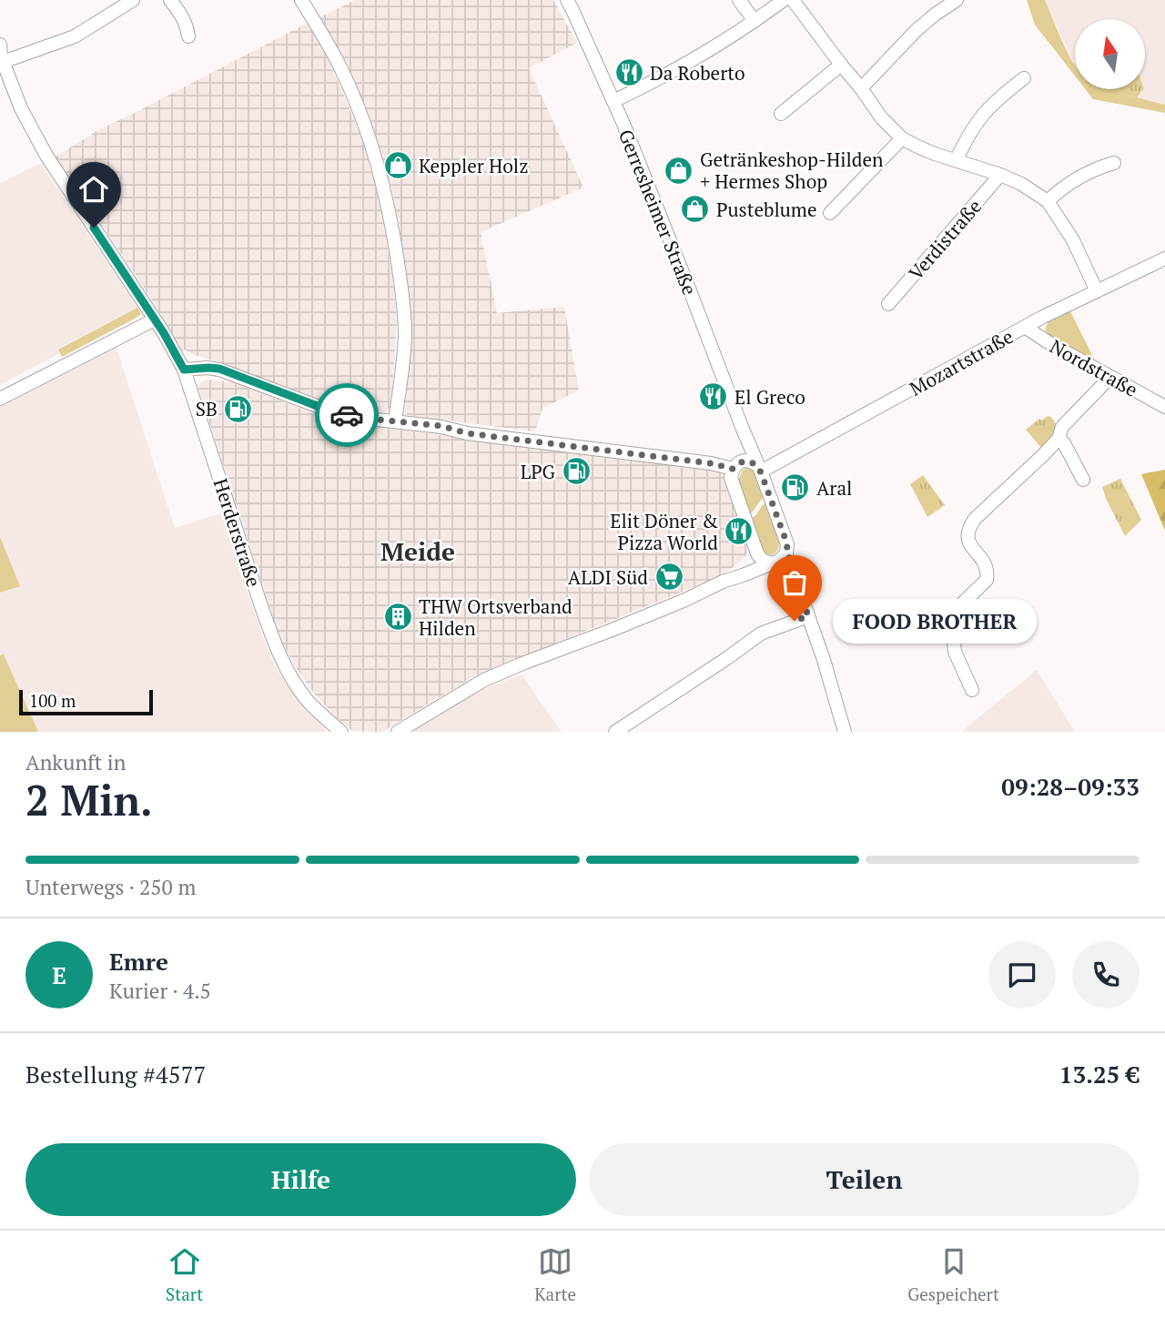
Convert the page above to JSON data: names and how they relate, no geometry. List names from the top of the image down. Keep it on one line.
{"streets":{"street":["Gerresheimer Straße","Verdistraße","Mozartstraße","Nordstraße","Herderstraße"]},"crossings":[["Gerresheimer Straße","Mozartstraße"],["Mozartstraße","Nordstraße"]],"districts":["Meide"],"places":{"restaurant":["Da Roberto","El Greco","Elit Döner & Pizza World"],"shop":["Keppler Holz","Getränkeshop-Hilden + Hermes Shop","Pusteblume"],"fuel station":["SB","LPG","Aral"],"supermarket":["ALDI Süd"],"building":["THW Ortsverband Hilden"],"other":["FOOD BROTHER"]},"scale_bar":"100 m","north":"top","page":{"bubble":"FOOD BROTHER","scale":"100 m","heading":["2 Min.","Ankunft in","09:28–09:33"],"panel":["Emre","Kurier · 4.5","Bestellung #4577","13.25 €"],"bar":"Unterwegs · 250 m","round":"E","buttons":["Hilfe","Teilen"],"tabs":["Start","Karte","Gespeichert"]}}
